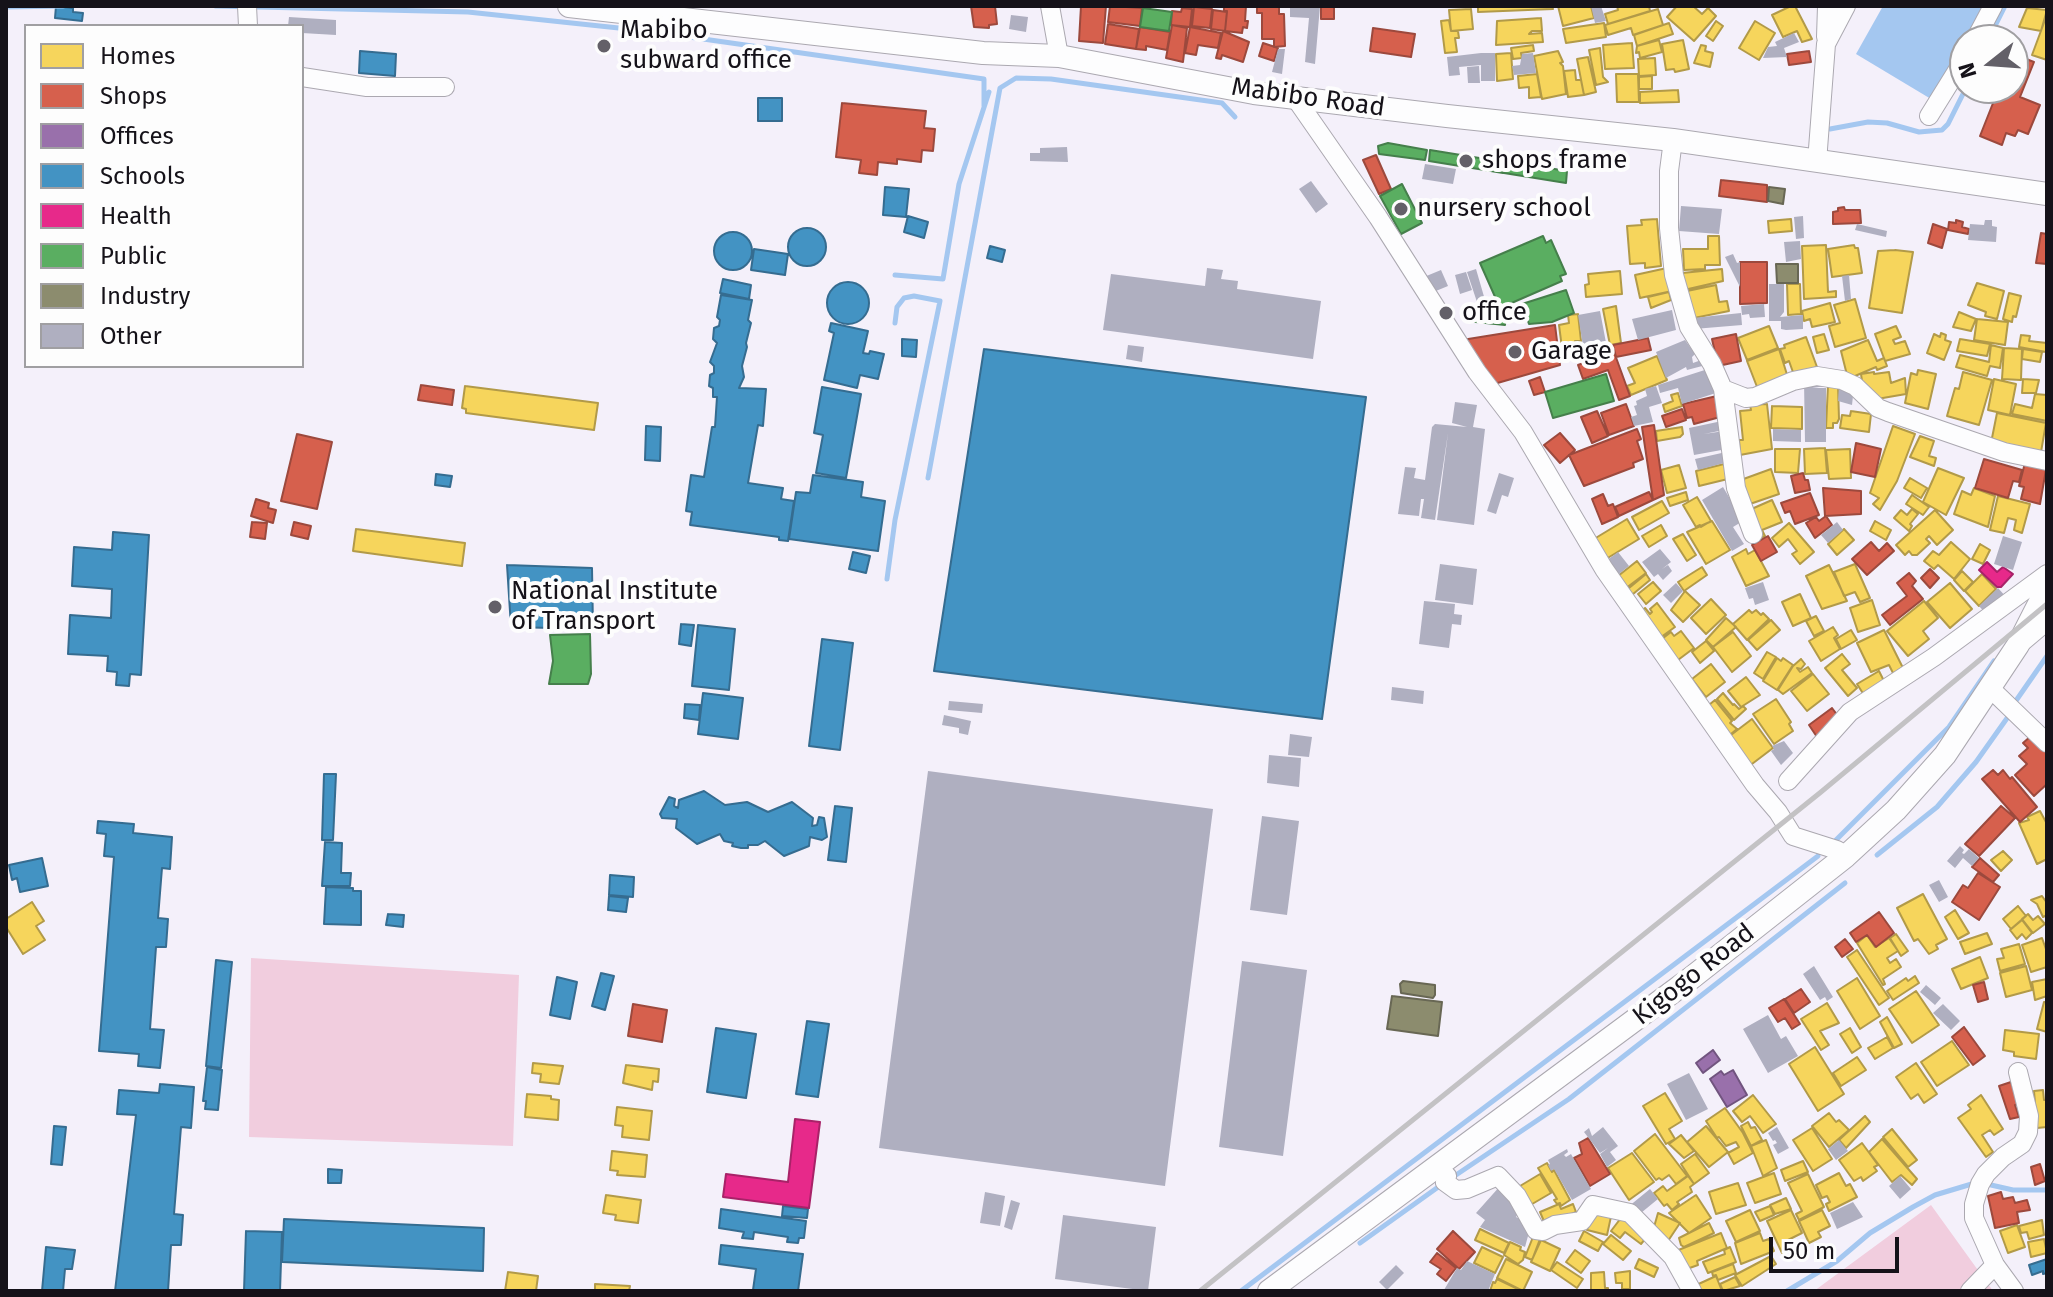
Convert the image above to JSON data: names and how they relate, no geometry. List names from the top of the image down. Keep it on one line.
{"streets":{"main road":["Mabibo Road","Kigogo Road"]},"places":["Mabibo subward office","shops frame","nursery school","office","Garage","National Institute of Transport"],"legend":["Homes","Shops","Offices","Schools","Health","Public","Industry","Other"],"scale_bar":"50 m","north":"left"}
